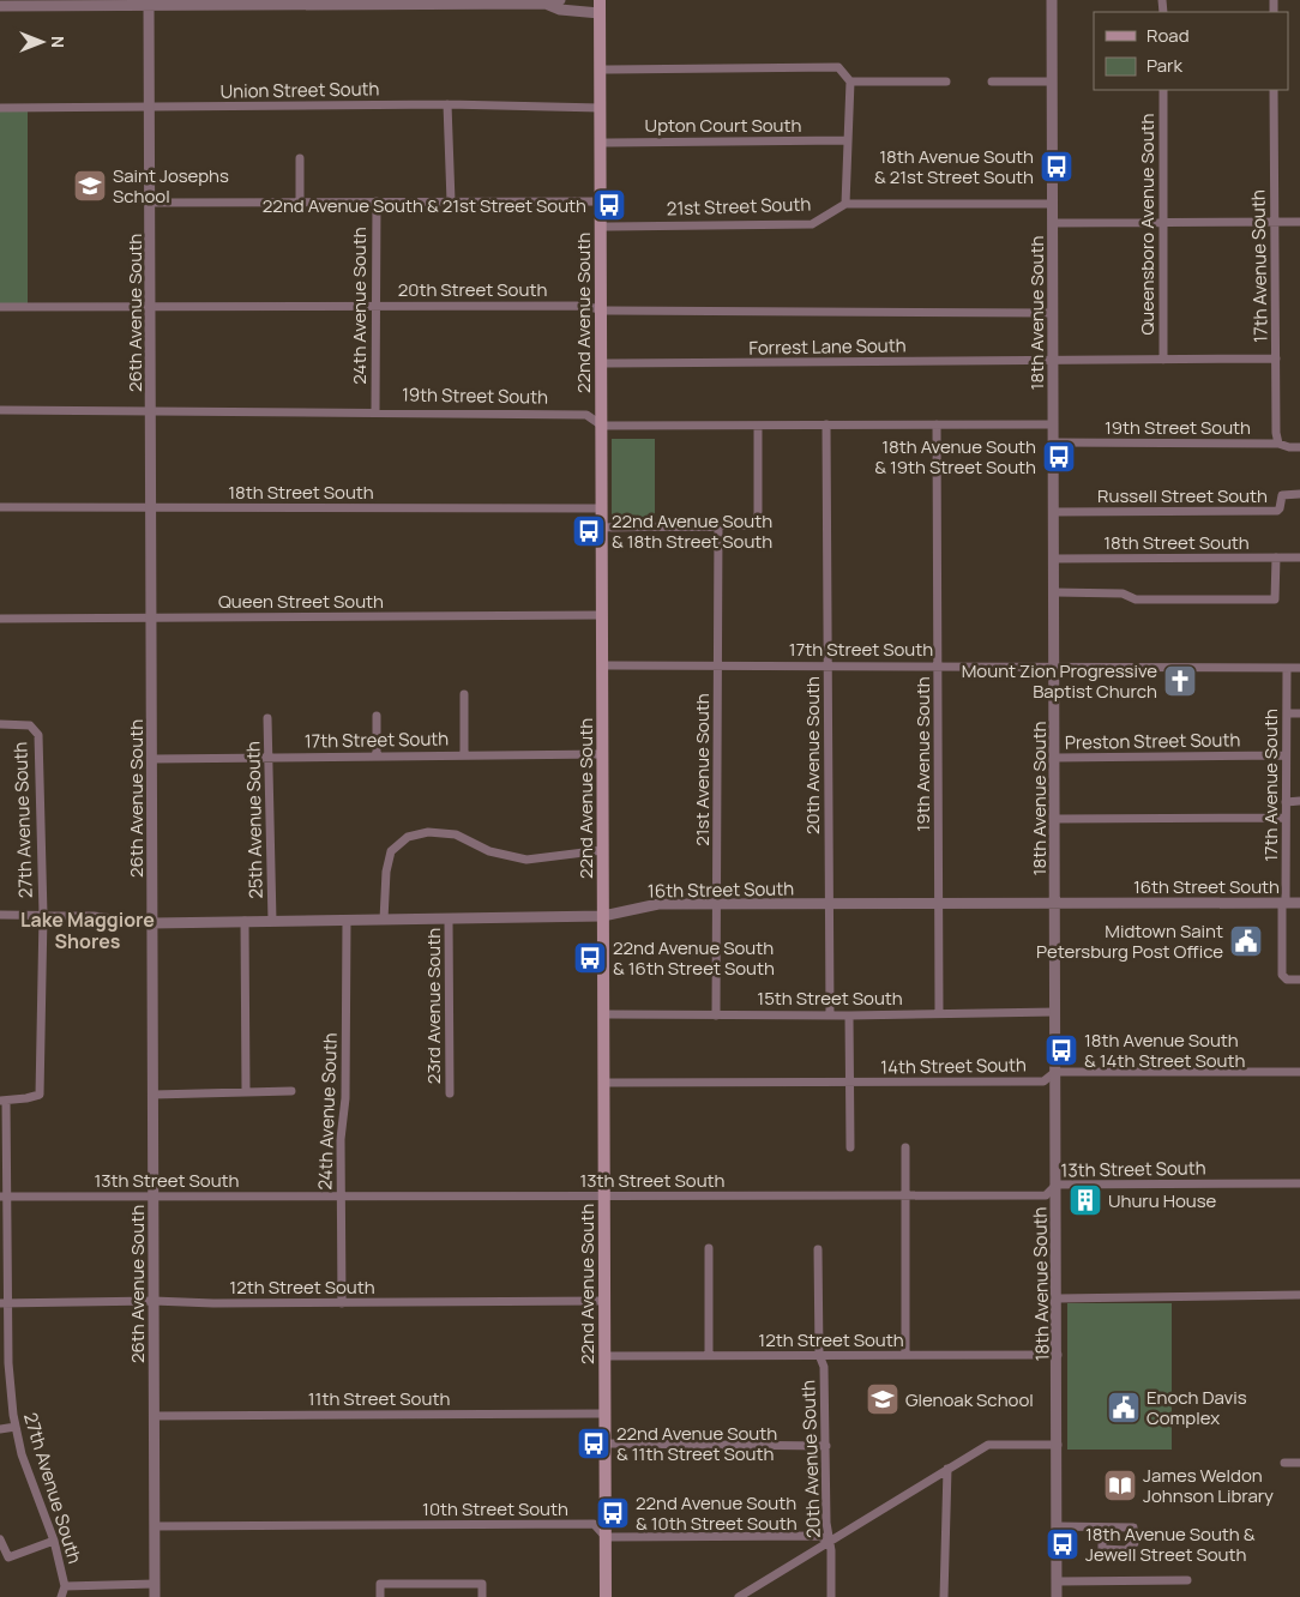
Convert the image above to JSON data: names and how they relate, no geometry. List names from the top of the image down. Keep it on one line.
{"streets":{"main road":["22nd Avenue South"],"street":["Union Street South","Upton Court South","21st Street South","Queensboro Avenue South","17th Avenue South","20th Street South","24th Avenue South","26th Avenue South","18th Avenue South","Forrest Lane South","19th Street South","18th Street South","Russell Street South","Queen Street South","17th Street South","Preston Street South","19th Avenue South","20th Avenue South","21st Avenue South","27th Avenue South","25th Avenue South","16th Street South","15th Street South","23rd Avenue South","14th Street South","13th Street South","12th Street South","11th Street South","10th Street South"]},"crossings":[["Union Street South","26th Avenue South"],["Union Street South","22nd Avenue South"],["Upton Court South","22nd Avenue South"],["21st Street South","22nd Avenue South"],["17th Avenue South","19th Street South"],["17th Avenue South","17th Street South"],["17th Avenue South","Preston Street South"],["17th Avenue South","16th Street South"],["20th Street South","24th Avenue South"],["20th Street South","26th Avenue South"],["20th Street South","22nd Avenue South"],["20th Street South","18th Avenue South"],["24th Avenue South","19th Street South"],["24th Avenue South","16th Street South"],["24th Avenue South","13th Street South"],["24th Avenue South","12th Street South"],["26th Avenue South","19th Street South"],["26th Avenue South","18th Street South"],["26th Avenue South","Queen Street South"],["26th Avenue South","17th Street South"],["26th Avenue South","16th Street South"],["26th Avenue South","13th Street South"],["26th Avenue South","12th Street South"],["26th Avenue South","11th Street South"],["26th Avenue South","10th Street South"],["22nd Avenue South","Forrest Lane South"],["22nd Avenue South","19th Street South"],["22nd Avenue South","18th Street South"],["22nd Avenue South","Queen Street South"],["22nd Avenue South","17th Street South"],["22nd Avenue South","16th Street South"],["22nd Avenue South","15th Street South"],["22nd Avenue South","14th Street South"],["22nd Avenue South","13th Street South"],["22nd Avenue South","12th Street South"],["22nd Avenue South","11th Street South"],["22nd Avenue South","10th Street South"],["18th Avenue South","Forrest Lane South"],["18th Avenue South","19th Street South"],["18th Avenue South","18th Street South"],["18th Avenue South","Russell Street South"],["18th Avenue South","17th Street South"],["18th Avenue South","Preston Street South"],["18th Avenue South","16th Street South"],["18th Avenue South","15th Street South"],["18th Avenue South","14th Street South"],["18th Avenue South","13th Street South"],["18th Avenue South","12th Street South"],["19th Street South","19th Avenue South"],["19th Street South","20th Avenue South"],["17th Street South","19th Avenue South"],["17th Street South","20th Avenue South"],["17th Street South","21st Avenue South"],["17th Street South","25th Avenue South"],["19th Avenue South","16th Street South"],["19th Avenue South","15th Street South"],["20th Avenue South","16th Street South"],["20th Avenue South","15th Street South"],["20th Avenue South","12th Street South"],["20th Avenue South","10th Street South"],["21st Avenue South","16th Street South"],["21st Avenue South","15th Street South"],["27th Avenue South","16th Street South"],["27th Avenue South","13th Street South"],["27th Avenue South","12th Street South"],["25th Avenue South","16th Street South"],["16th Street South","23rd Avenue South"]],"districts":["Lake Maggiore Shores"],"places":{"bus stop":["18th Avenue South & 21st Street South","22nd Avenue South & 21st Street South","18th Avenue South & 19th Street South","22nd Avenue South & 18th Street South","22nd Avenue South & 16th Street South","18th Avenue South & 14th Street South","22nd Avenue South & 11th Street South","22nd Avenue South & 10th Street South","18th Avenue South & Jewell Street South"],"school or university":["Saint Josephs School","Glenoak School"],"church":["Mount Zion Progressive Baptist Church"],"public building":["Midtown Saint Petersburg Post Office","Enoch Davis Complex"],"building":["Uhuru House"],"library":["James Weldon Johnson Library"]},"legend":["Road","Park"],"north":"right"}
